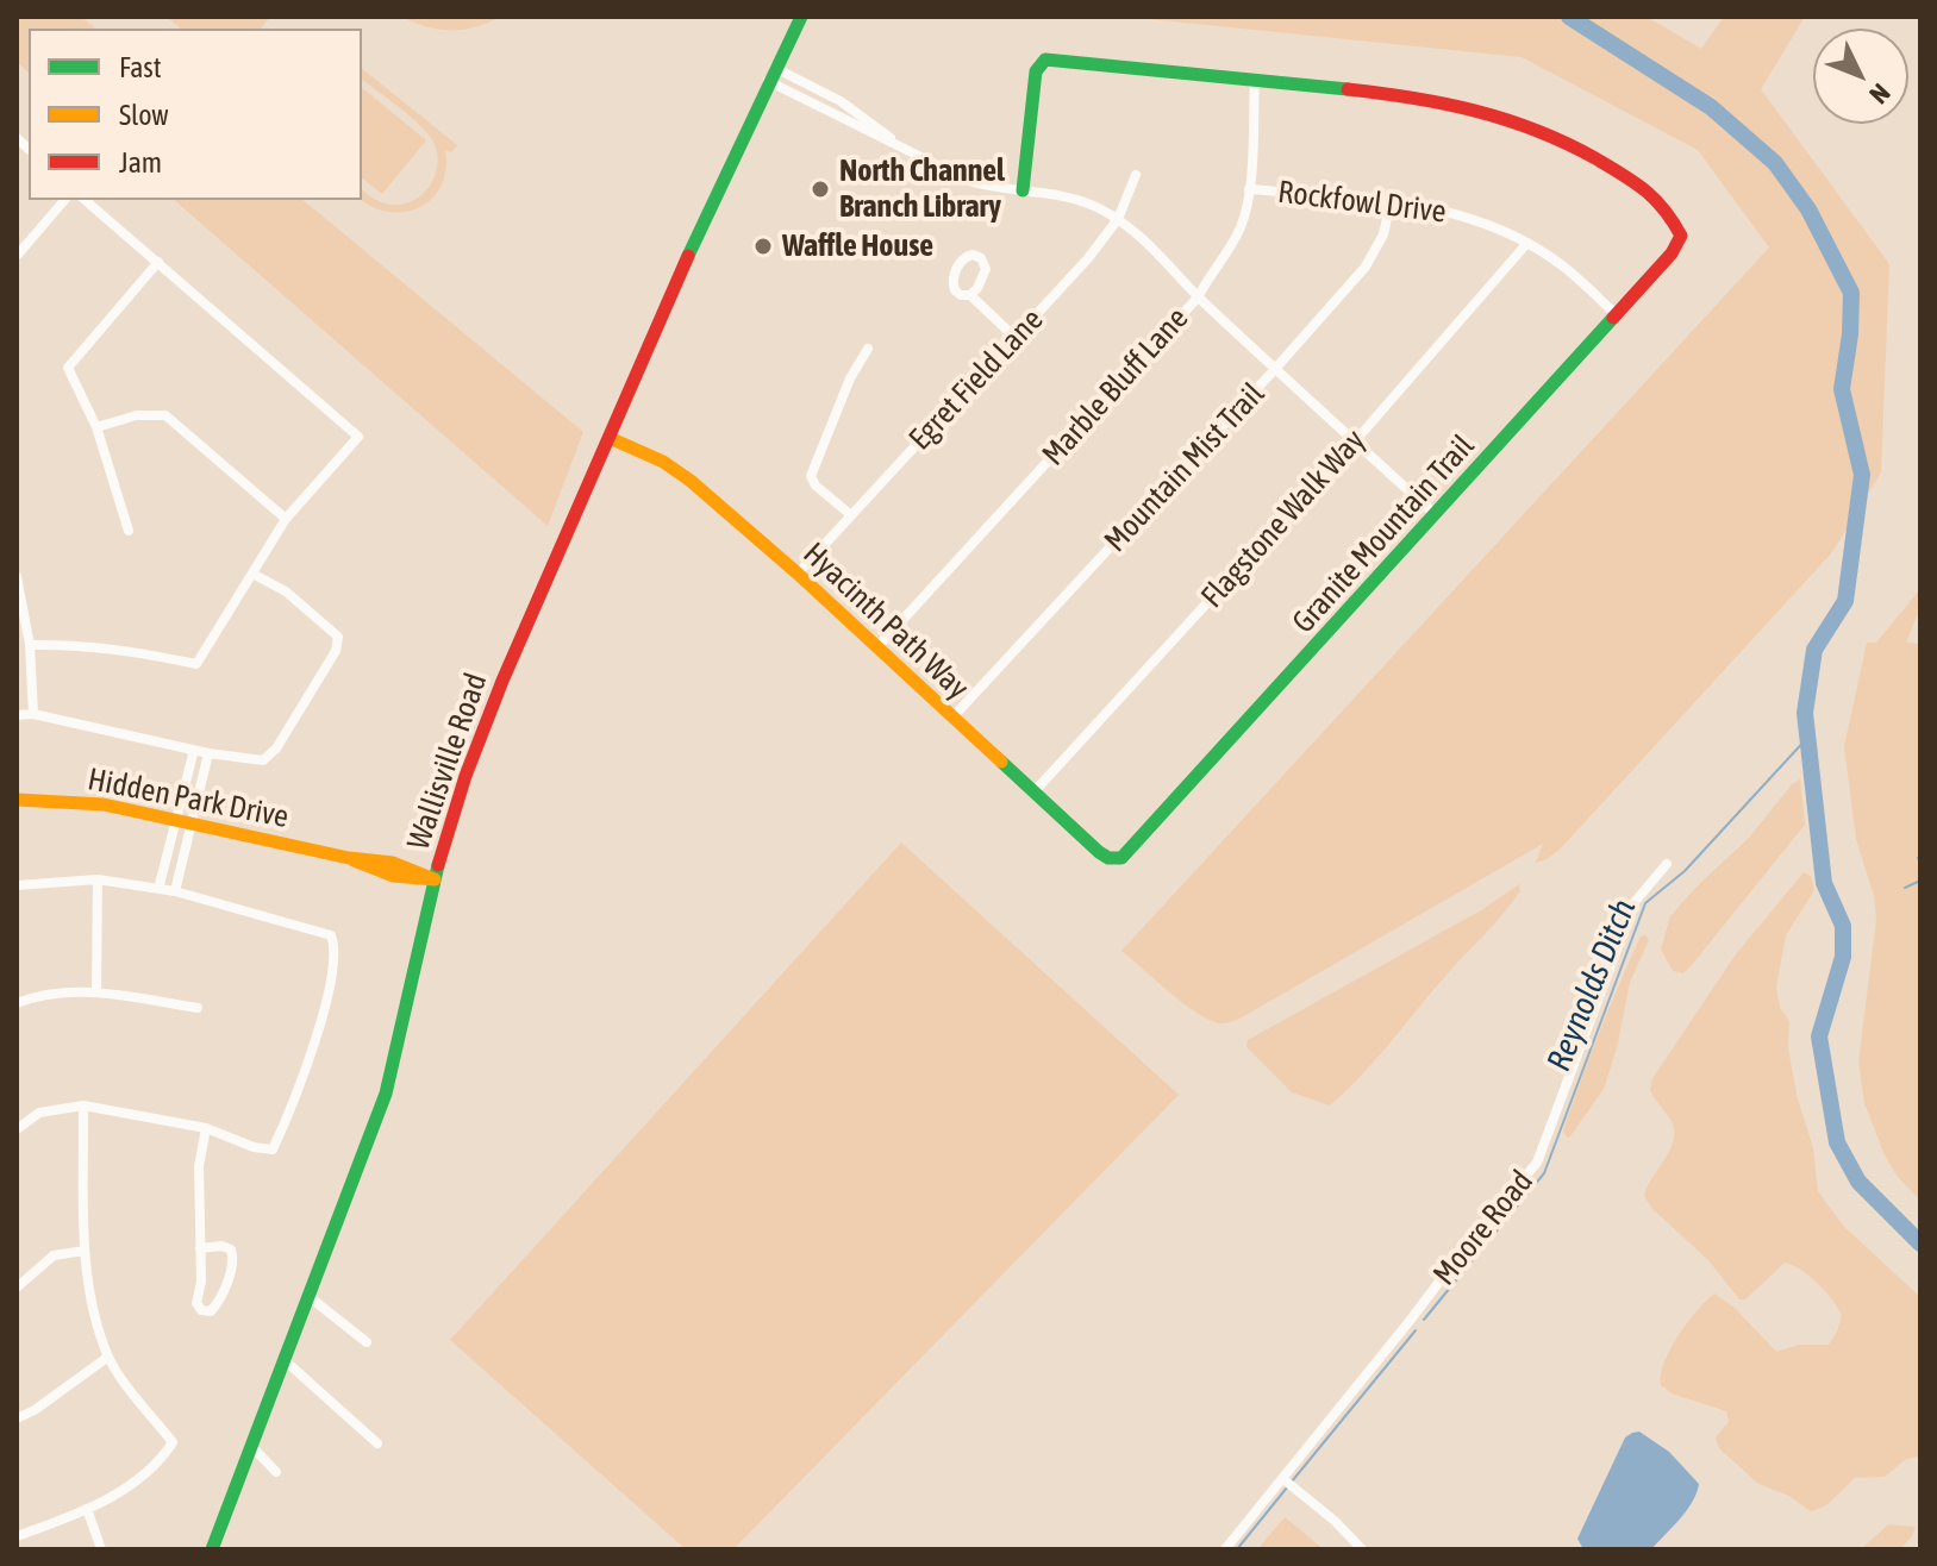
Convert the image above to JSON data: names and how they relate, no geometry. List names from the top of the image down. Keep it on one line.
{"streets":{"street":["Rockfowl Drive","Egret Field Lane","Marble Bluff Lane","Mountain Mist Trail","Flagstone Walk Way","Granite Mountain Trail","Hyacinth Path Way","Wallisville Road","Hidden Park Drive","Moore Road"]},"crossings":[["Rockfowl Drive","Marble Bluff Lane"],["Rockfowl Drive","Mountain Mist Trail"],["Rockfowl Drive","Flagstone Walk Way"],["Rockfowl Drive","Granite Mountain Trail"],["Egret Field Lane","Hyacinth Path Way"],["Marble Bluff Lane","Granite Mountain Trail"],["Marble Bluff Lane","Hyacinth Path Way"],["Mountain Mist Trail","Hyacinth Path Way"],["Flagstone Walk Way","Hyacinth Path Way"],["Granite Mountain Trail","Hyacinth Path Way"],["Hyacinth Path Way","Wallisville Road"],["Wallisville Road","Hidden Park Drive"]],"water":["Reynolds Ditch"],"places":["North Channel Branch Library","Waffle House"],"legend":["Fast","Slow","Jam"],"north":"bottom right"}
